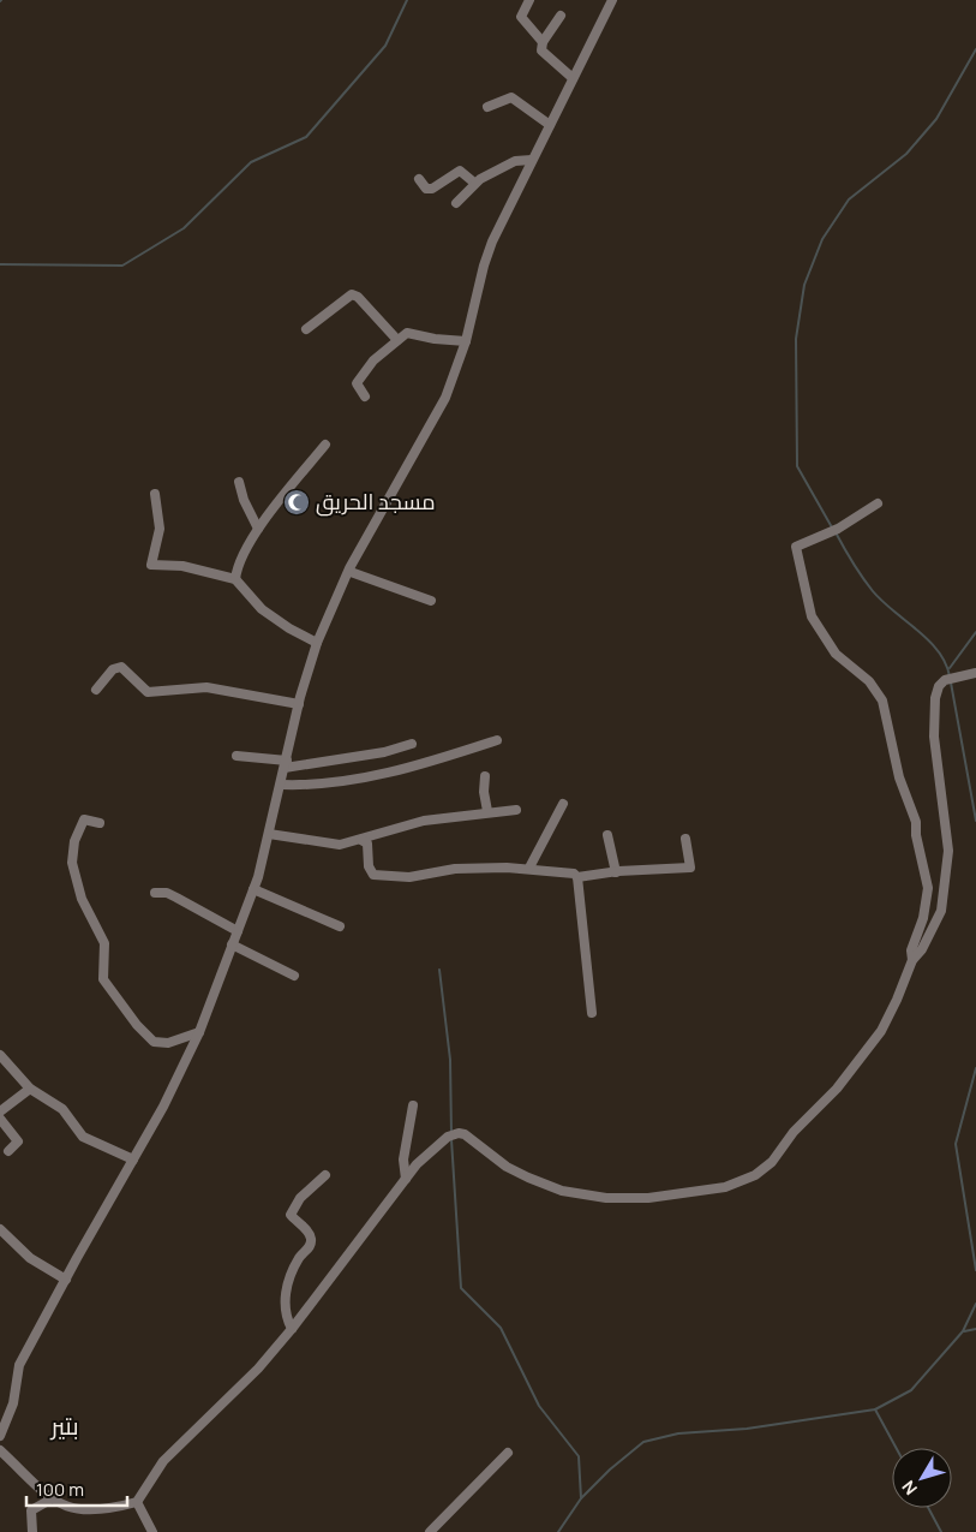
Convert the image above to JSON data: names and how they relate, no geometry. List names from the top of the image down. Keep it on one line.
{"districts":["بتير"],"places":{"mosque":["مسجد الحريق"]},"scale_bar":"100 m","north":"bottom left"}
